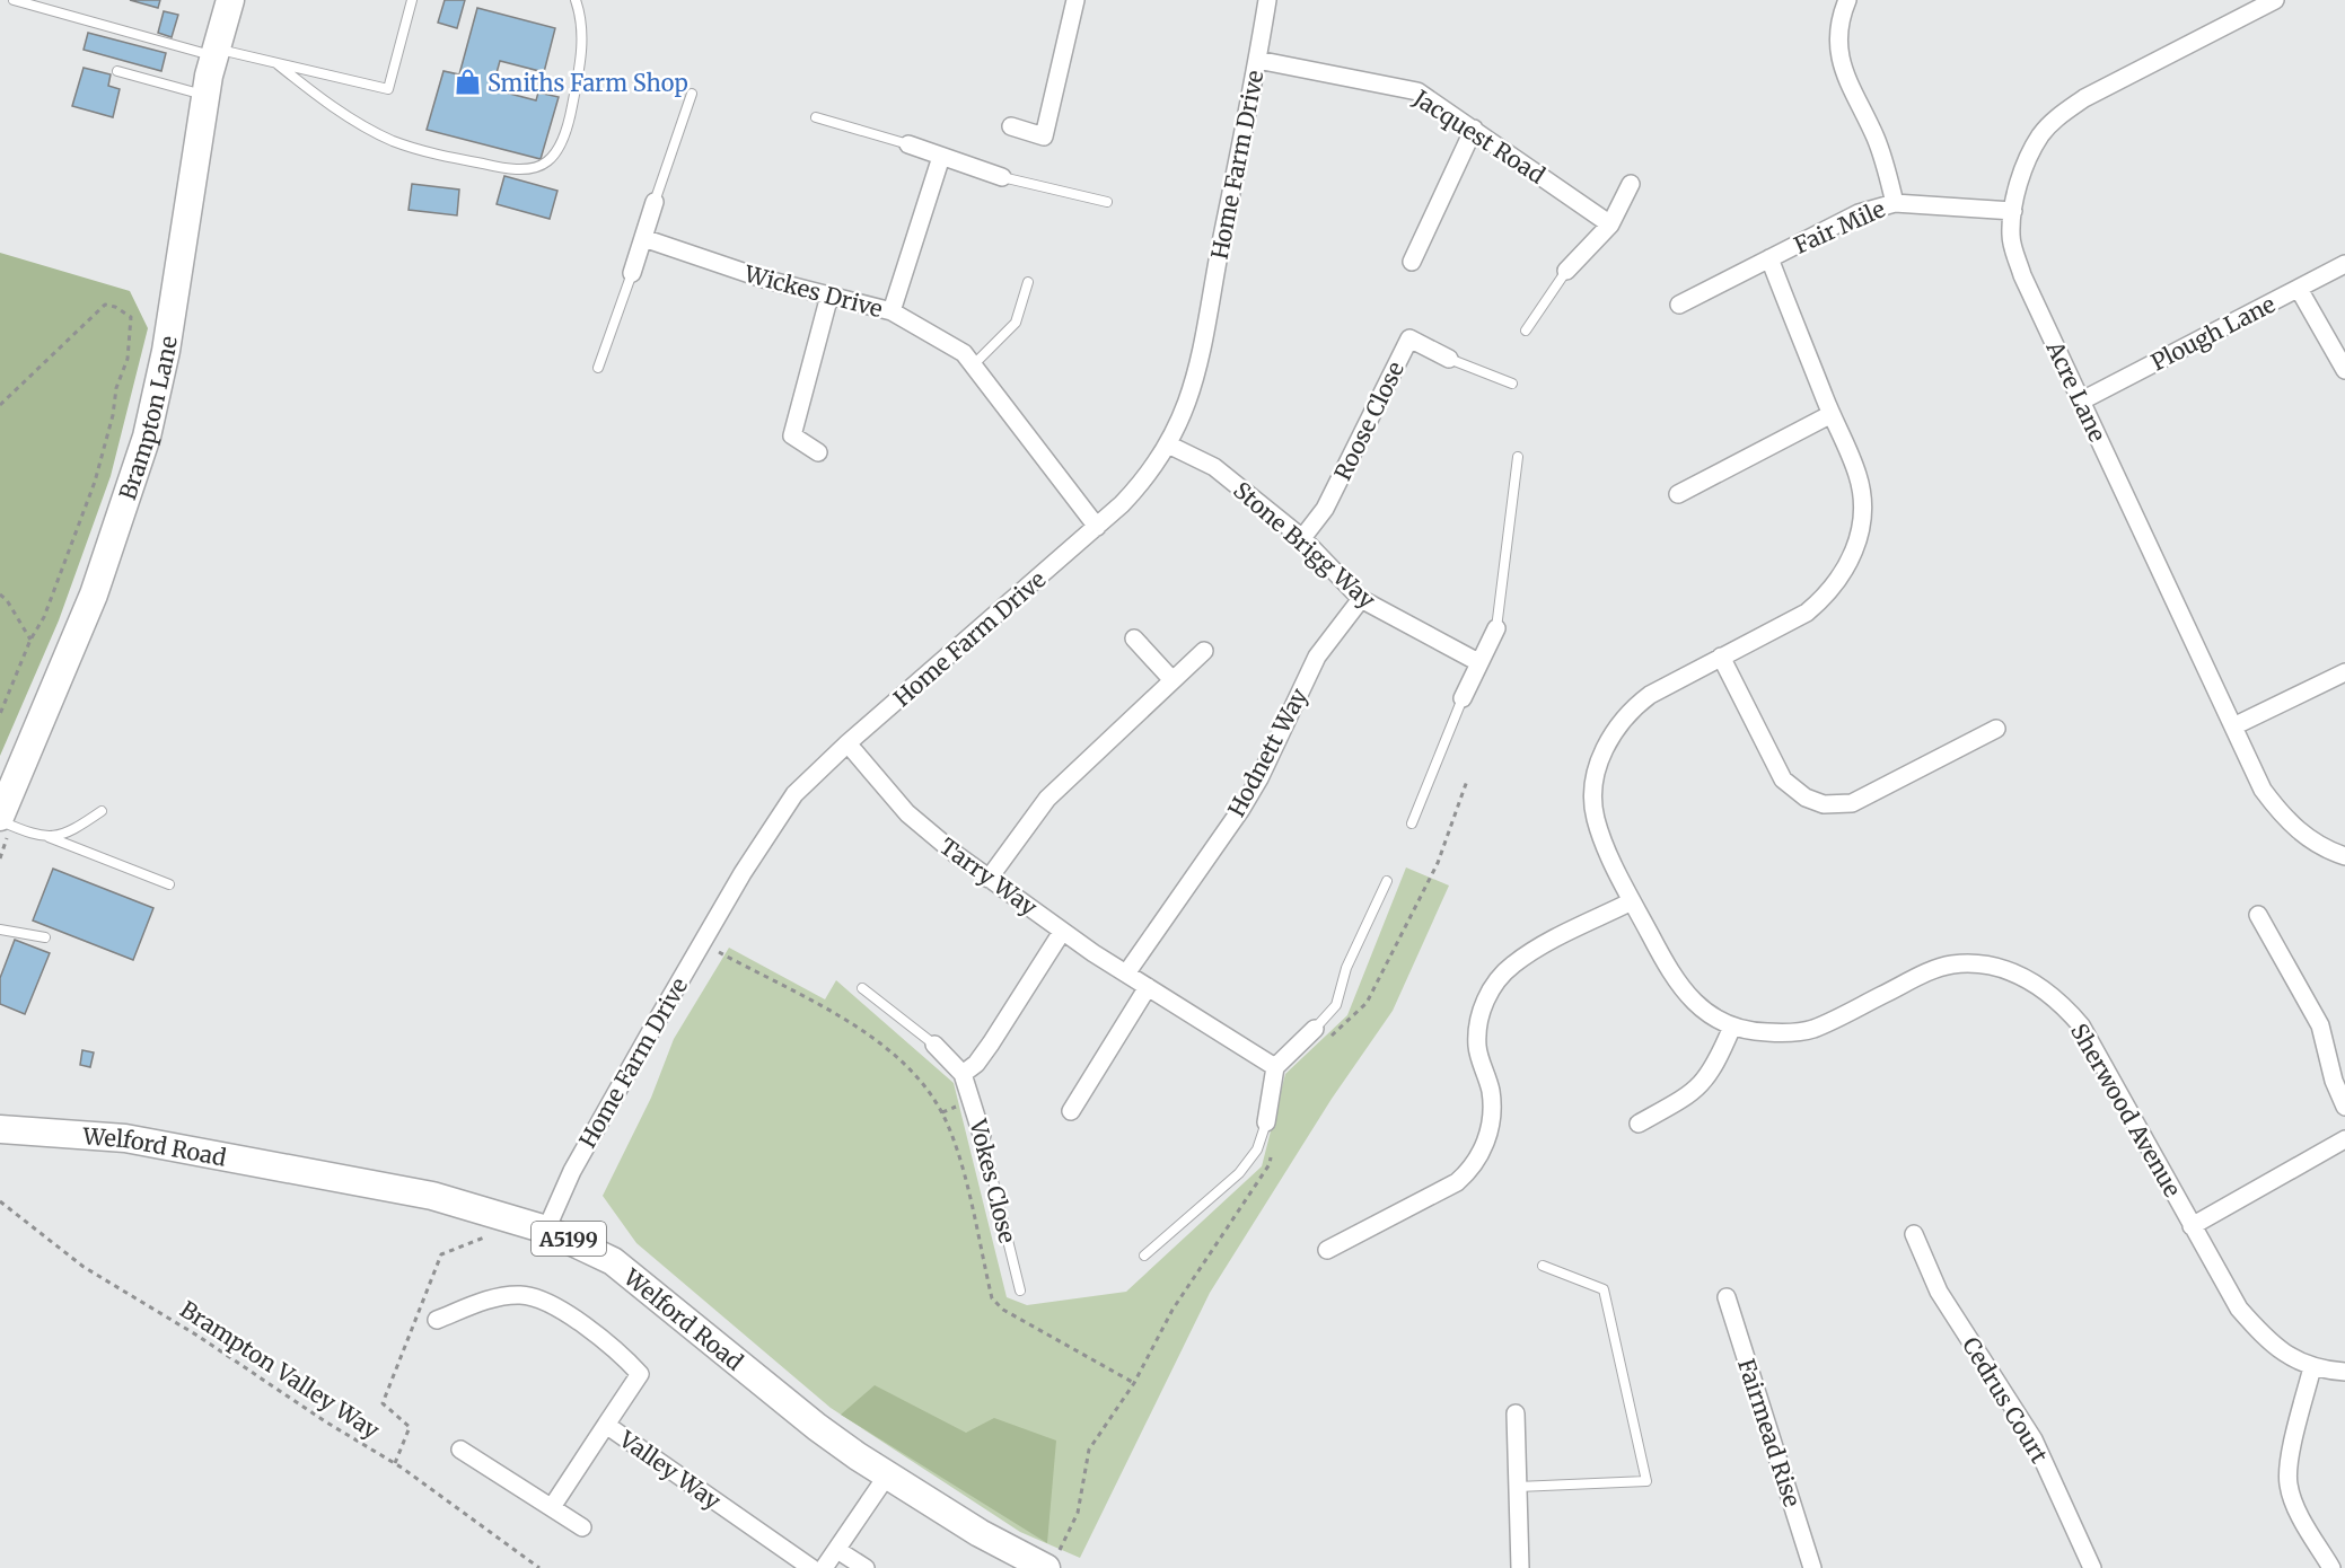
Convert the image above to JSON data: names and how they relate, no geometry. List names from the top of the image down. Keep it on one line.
{"streets":{"main road":["Brampton Lane","Welford Road","A5199"],"street":["Jacquest Road","Home Farm Drive","Fair Mile","Wickes Drive","Plough Lane","Acre Lane","Roose Close","Stone Brigg Way","Hodnett Way","Tarry Way","Sherwood Avenue","Vokes Close","Cedrus Court","Fairmead Rise","Valley Way"],"path":["Brampton Valley Way"]},"crossings":[["Jacquest Road","Home Farm Drive"],["Home Farm Drive","Wickes Drive"],["Home Farm Drive","Stone Brigg Way"],["Home Farm Drive","Tarry Way"],["Home Farm Drive","Welford Road"],["Fair Mile","Acre Lane"],["Fair Mile","Sherwood Avenue"],["Plough Lane","Acre Lane"],["Roose Close","Stone Brigg Way"],["Stone Brigg Way","Hodnett Way"],["Hodnett Way","Tarry Way"]],"places":{"shop":["Smiths Farm Shop"]}}
